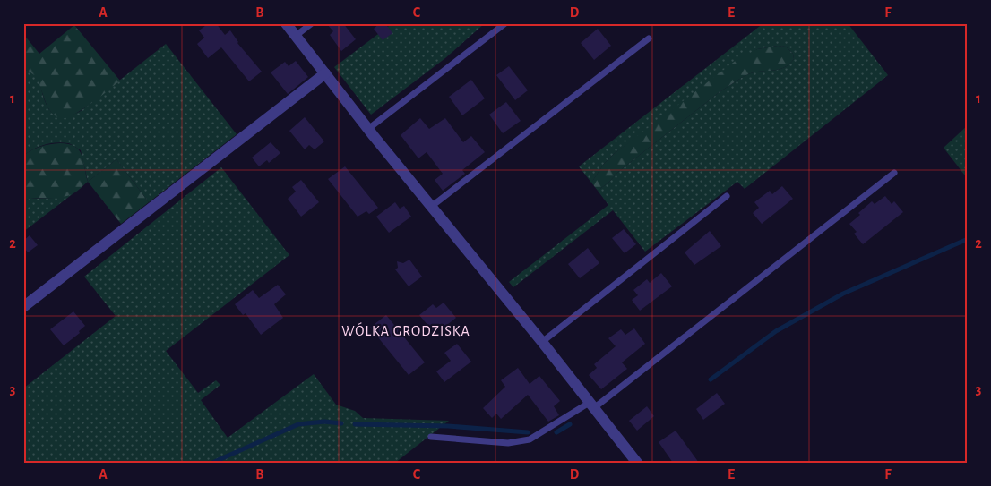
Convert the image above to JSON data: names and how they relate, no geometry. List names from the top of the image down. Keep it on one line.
{"districts":["WÓLKA GRODZISKA"],"grid":{"columns":["A","B","C","D","E","F"],"rows":["1","2","3"]}}
